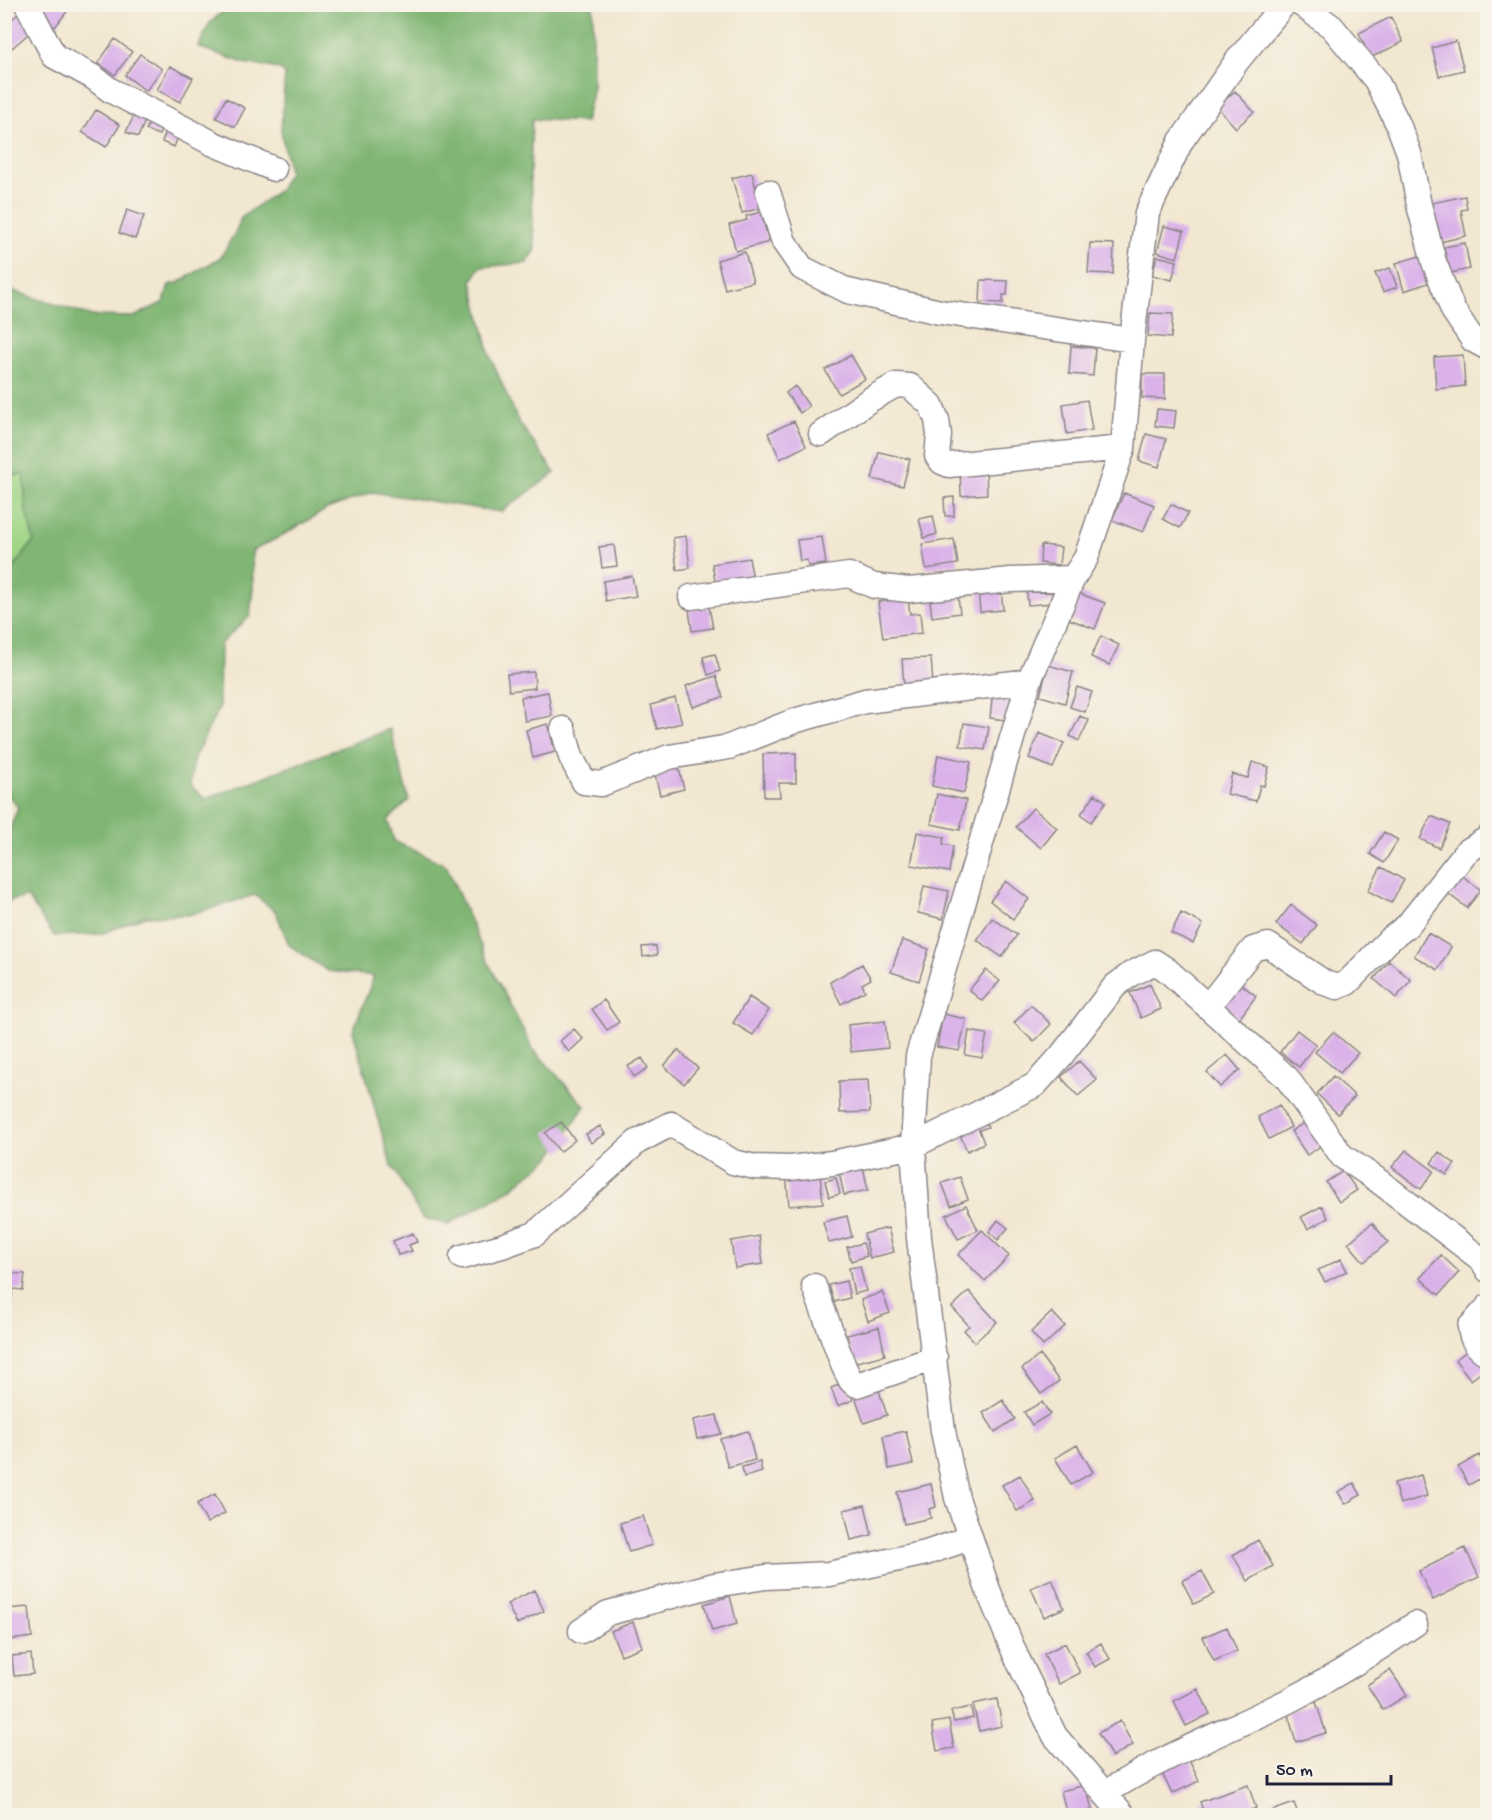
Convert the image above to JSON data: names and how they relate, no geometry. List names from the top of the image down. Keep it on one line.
{"scale_bar":"50 m"}
